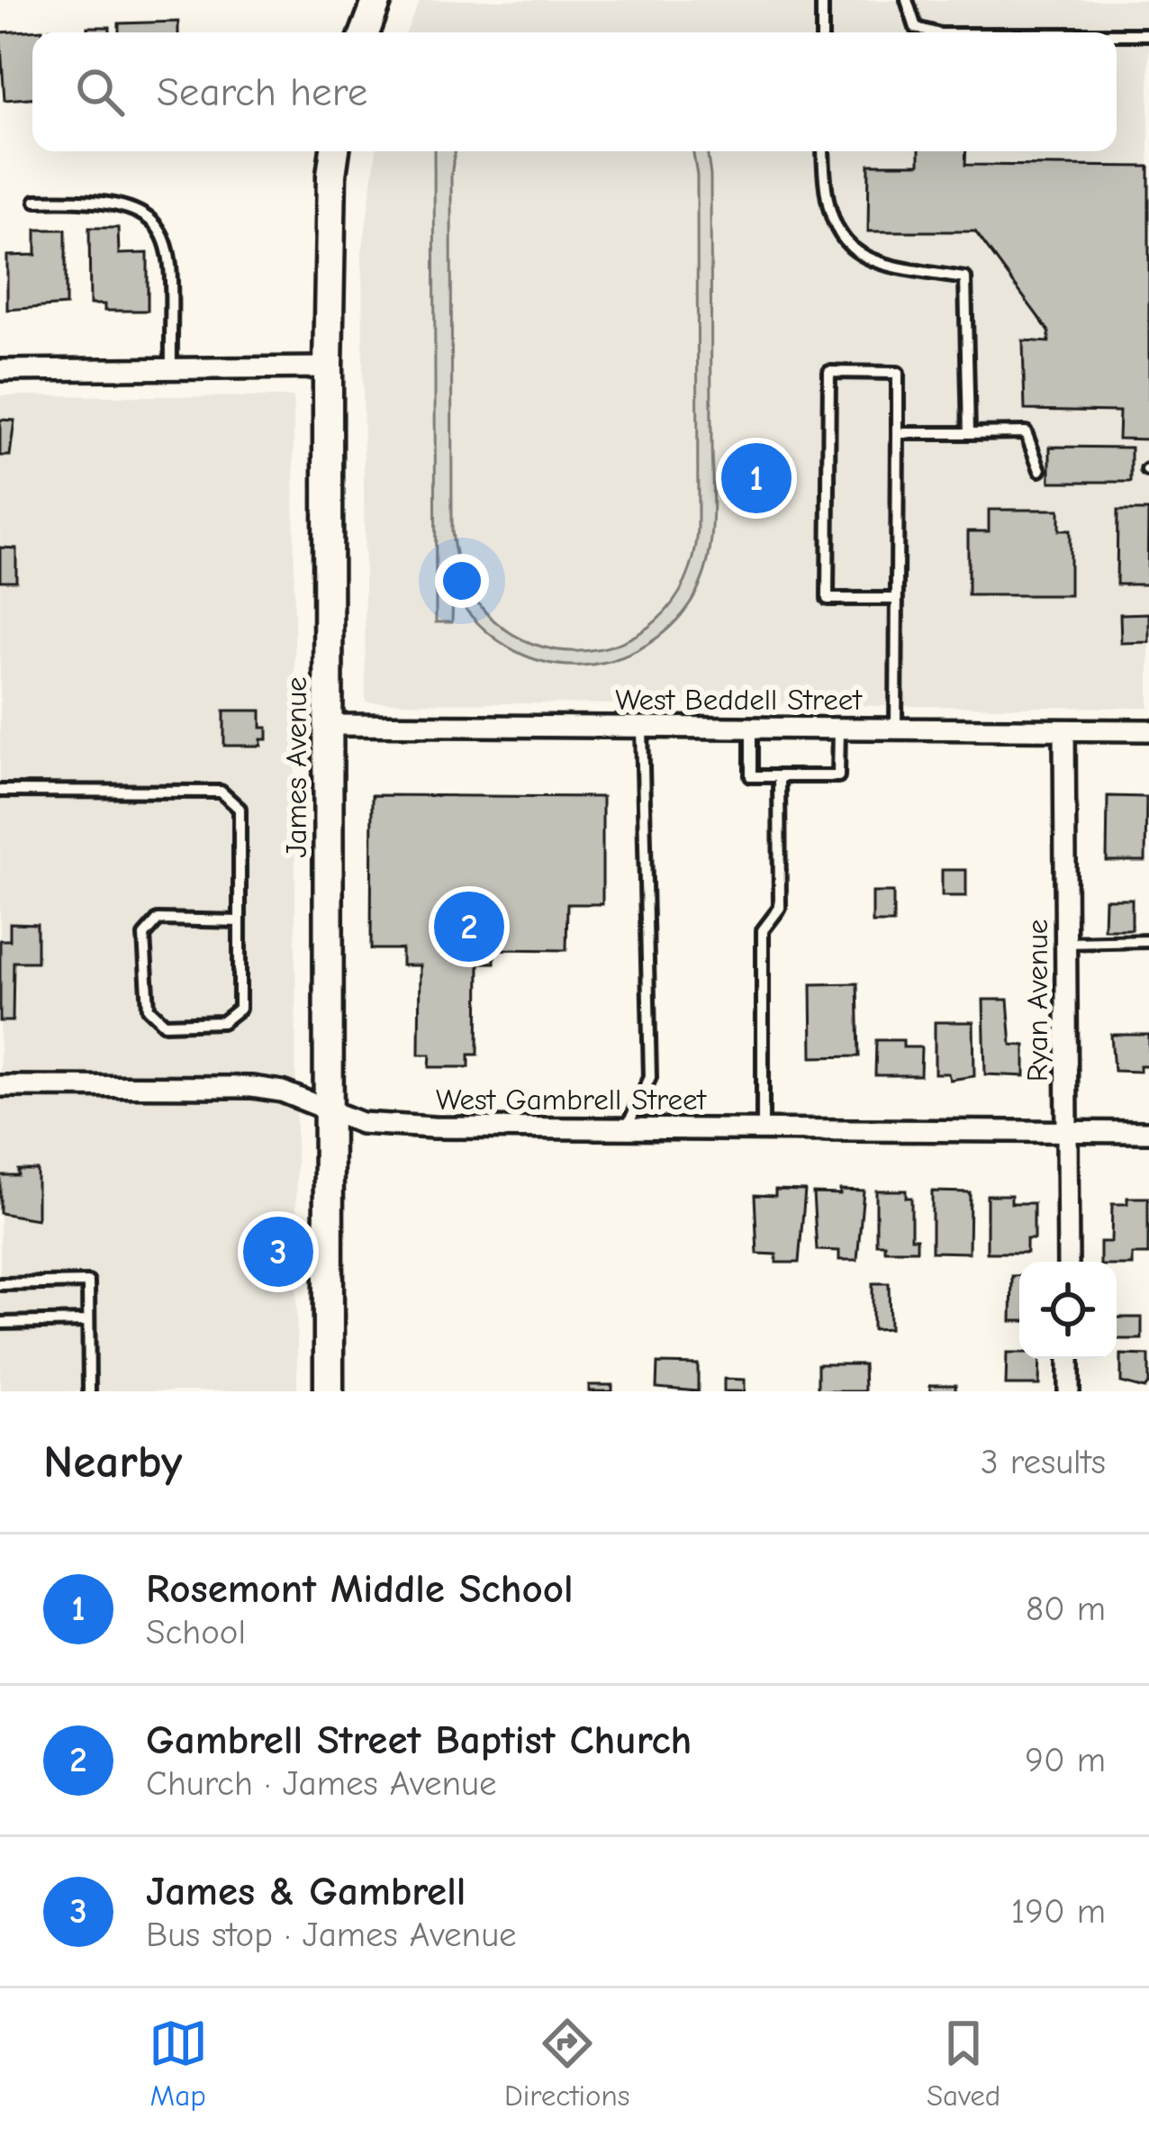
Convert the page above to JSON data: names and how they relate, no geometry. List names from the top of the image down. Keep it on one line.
{"streets":{"main road":["James Avenue"],"street":["West Beddell Street","Ryan Avenue","West Gambrell Street"]},"crossings":[["West Beddell Street","James Avenue"],["West Beddell Street","Ryan Avenue"],["James Avenue","West Gambrell Street"],["Ryan Avenue","West Gambrell Street"]],"page":{"search":"Search here","pins":["1","2","3"],"heading":["Nearby","3 results"],"list":[{"mark":"1","name":"Rosemont Middle School","note":"School","value":"80 m"},{"mark":"2","name":"Gambrell Street Baptist Church","note":"Church · James Avenue","value":"90 m"},{"mark":"3","name":"James & Gambrell","note":"Bus stop · James Avenue","value":"190 m"}],"nav":["Map","Directions","Saved"]}}
